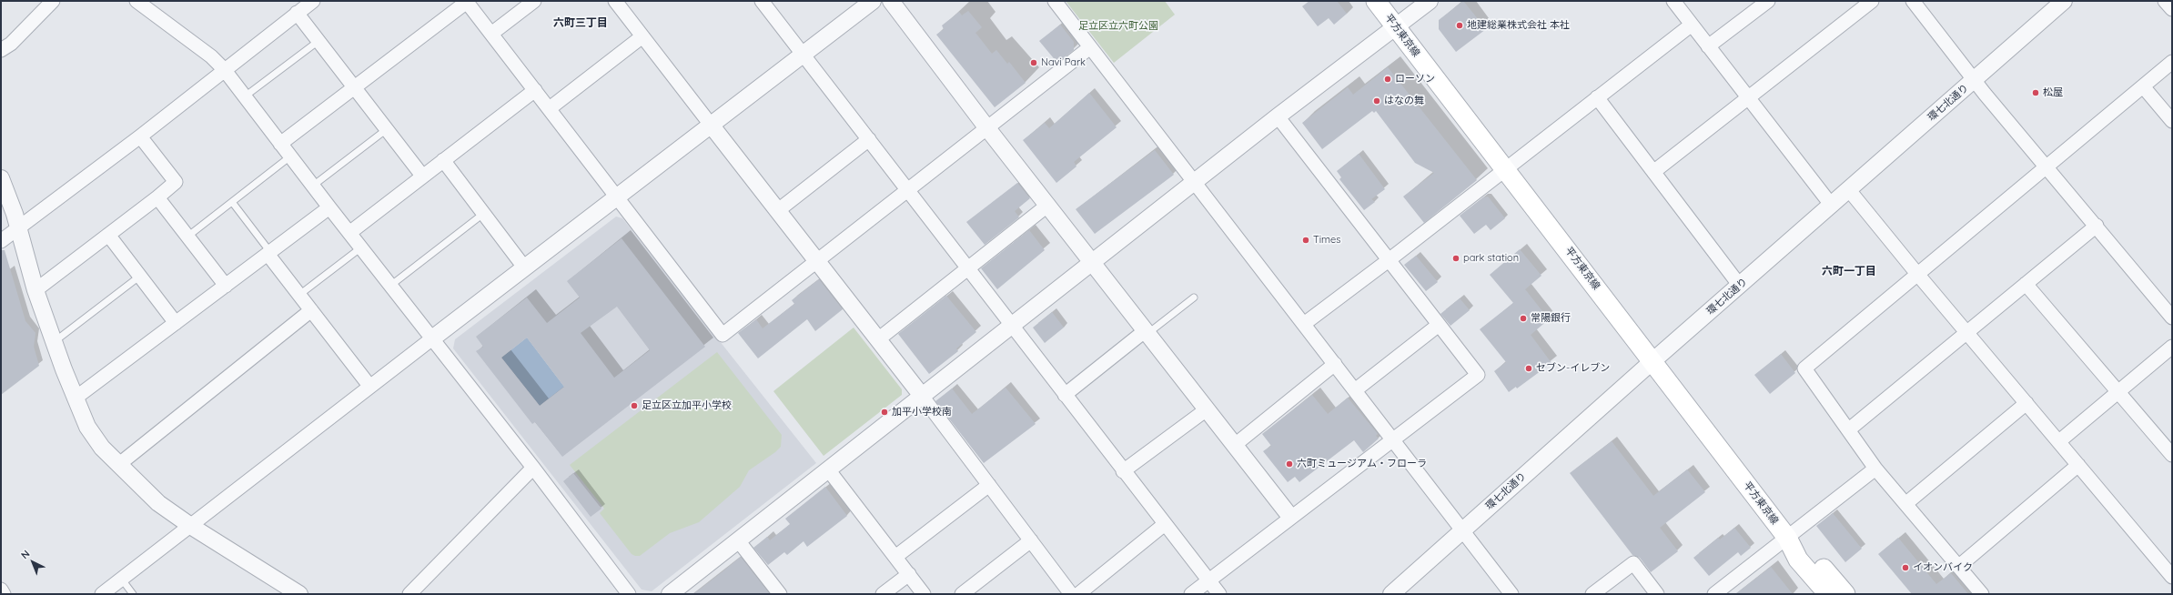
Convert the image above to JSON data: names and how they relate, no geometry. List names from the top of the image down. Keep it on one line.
{"streets":{"main road":["平方東京線"],"street":["環七北通り"]},"crossings":[["平方東京線","環七北通り"]],"districts":["六町三丁目","六町一丁目"],"parks":["足立区立六町公園"],"places":["地建総業株式会社 本社","Navi Park","ローソン","松屋","はなの舞","Times","park station","常陽銀行","セブン-イレブン","足立区立加平小学校","加平小学校南","六町ミュージアム・フローラ","イオンバイク"],"north":"top left"}
